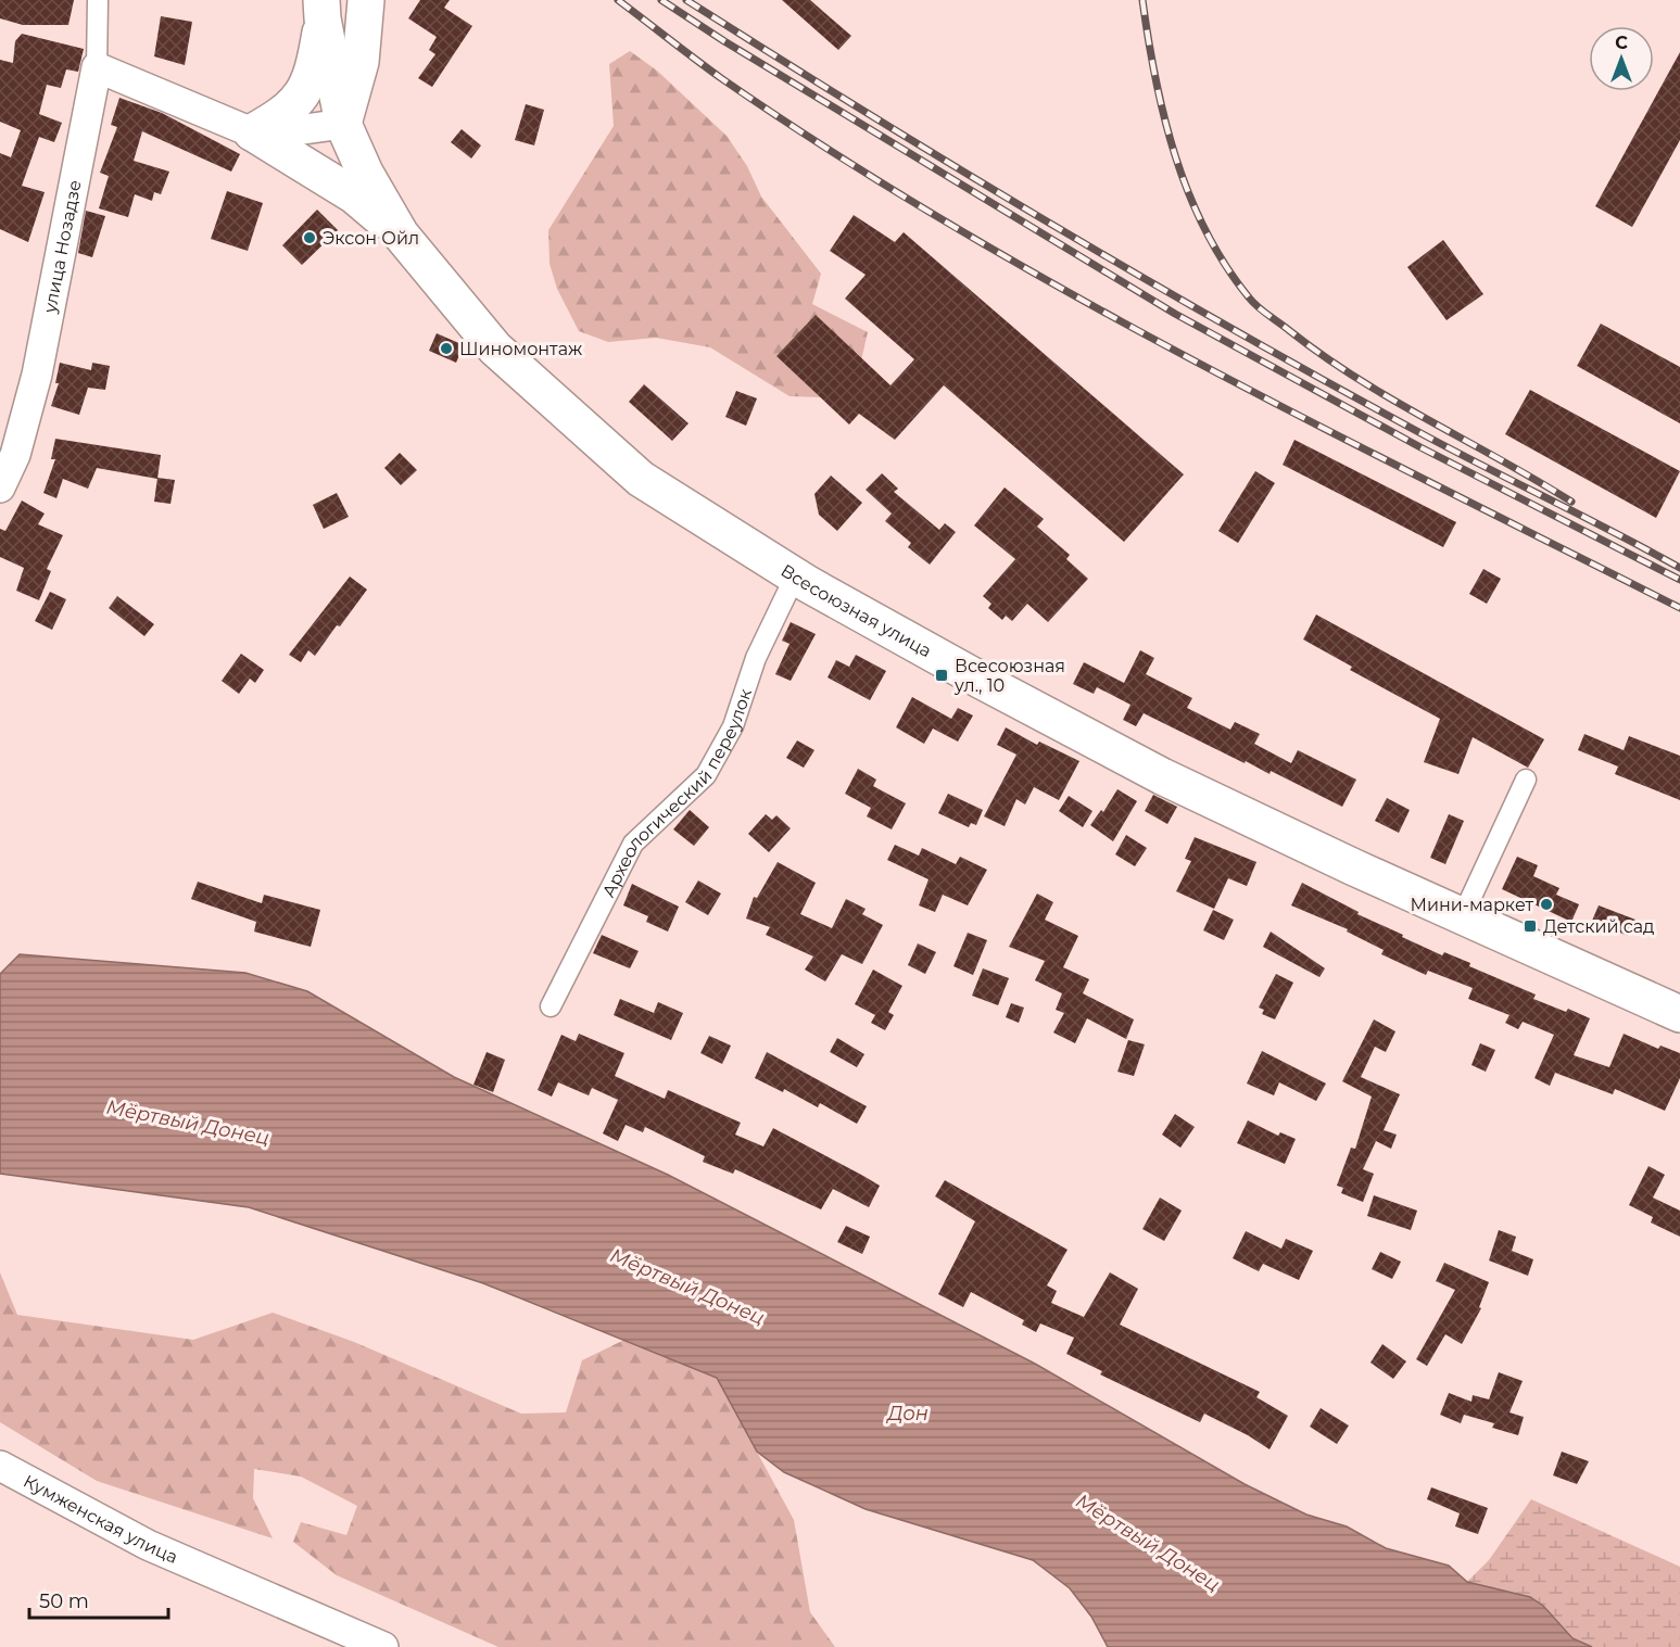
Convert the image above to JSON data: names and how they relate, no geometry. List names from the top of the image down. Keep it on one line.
{"streets":{"highway":["Всесоюзная улица"],"street":["улица Нозадзе","Археологический переулок","Кумженская улица"]},"crossings":[["Всесоюзная улица","Археологический переулок"]],"water":["Мёртвый Донец","Дон"],"places":{"other":["Эксон Ойл","Шиномонтаж","Мини-маркет"],"transit":["Всесоюзная ул., 10","Детский сад"]},"scale_bar":"50 m","north":"top"}
